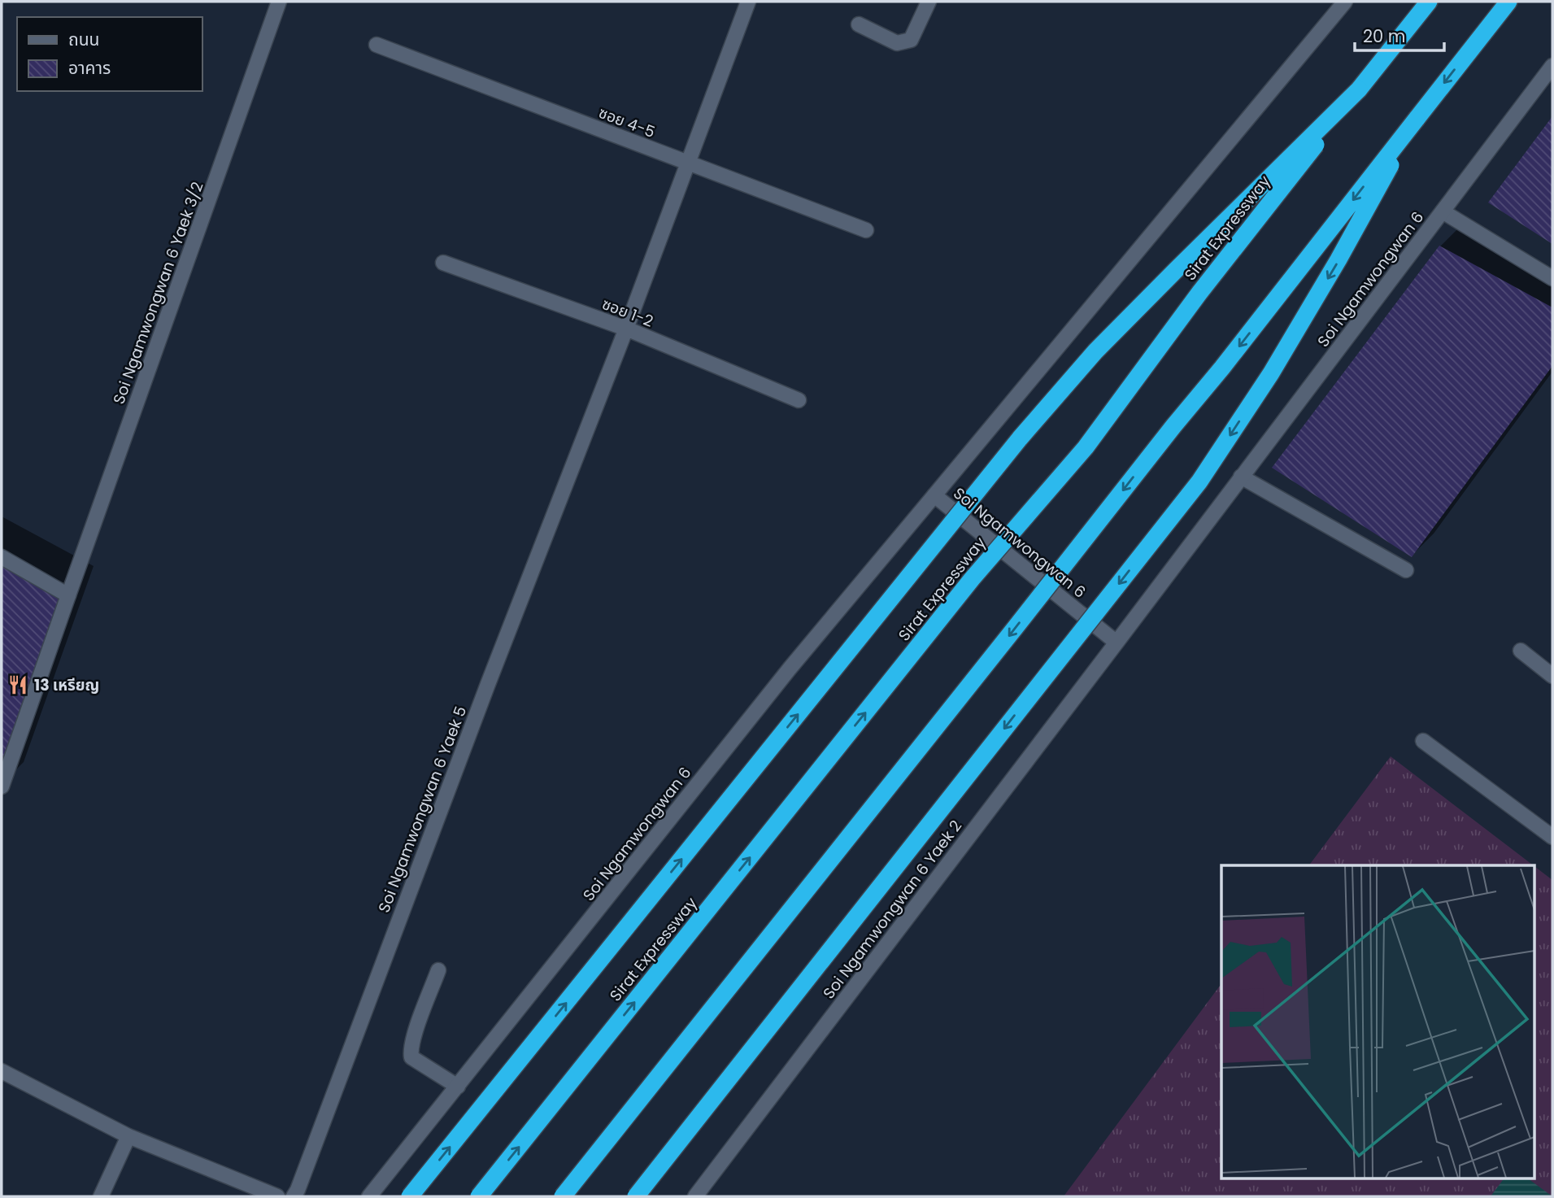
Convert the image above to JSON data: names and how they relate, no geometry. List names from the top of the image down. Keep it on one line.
{"streets":{"highway":["Sirat Expressway"],"street":["ซอย 4-5","Soi Ngamwongwan 6","Soi Ngamwongwan 6 Yaek 3/2","ซอย 1-2","Soi Ngamwongwan 6 Yaek 5","Soi Ngamwongwan 6 Yaek 2"]},"crossings":[["ซอย 4-5","Soi Ngamwongwan 6 Yaek 5"],["Soi Ngamwongwan 6","Soi Ngamwongwan 6 Yaek 2"],["ซอย 1-2","Soi Ngamwongwan 6 Yaek 5"]],"places":{"restaurant":["13 เหรียญ"]},"legend":["ถนน","อาคาร"],"scale_bar":"20 m"}
